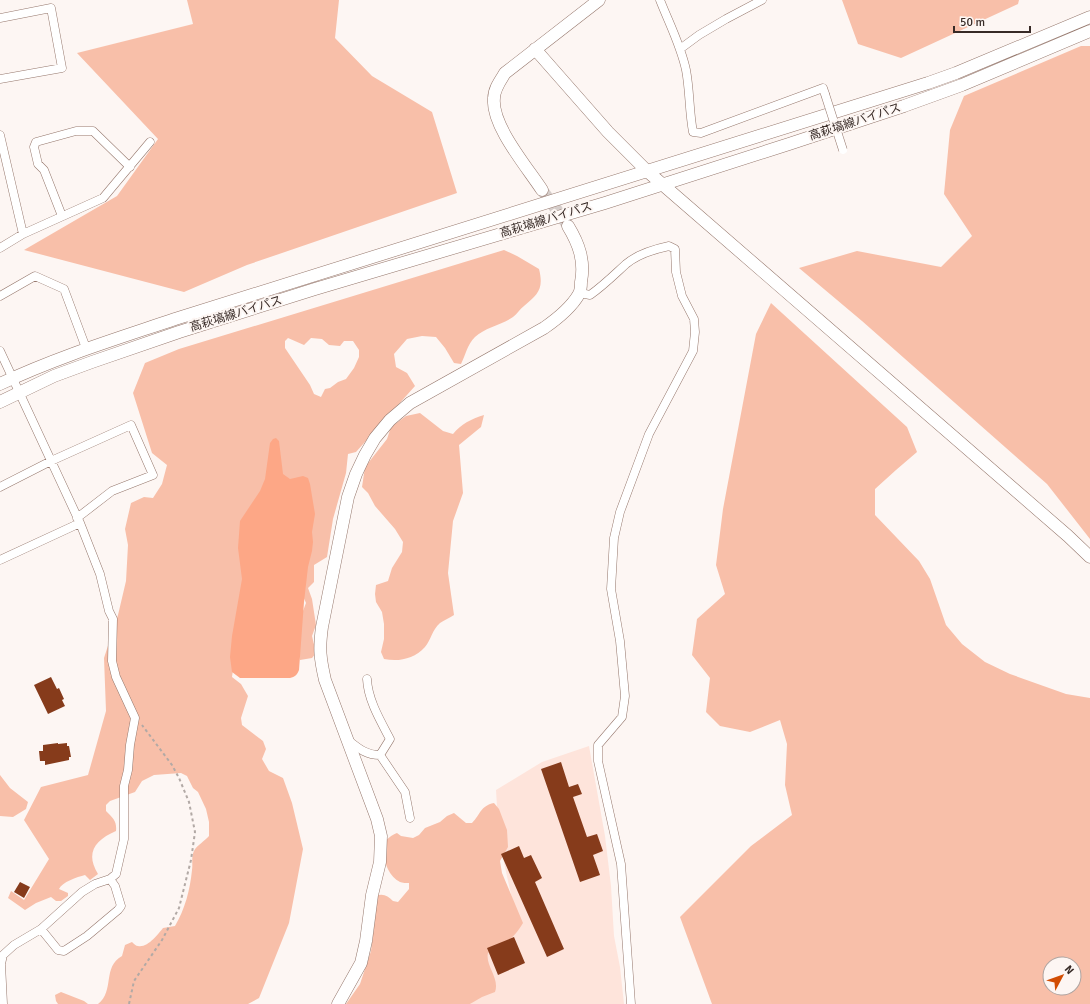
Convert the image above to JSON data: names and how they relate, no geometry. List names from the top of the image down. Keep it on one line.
{"streets":{"main road":["高萩塙線バイパス"]},"scale_bar":"50 m","north":"top right"}
